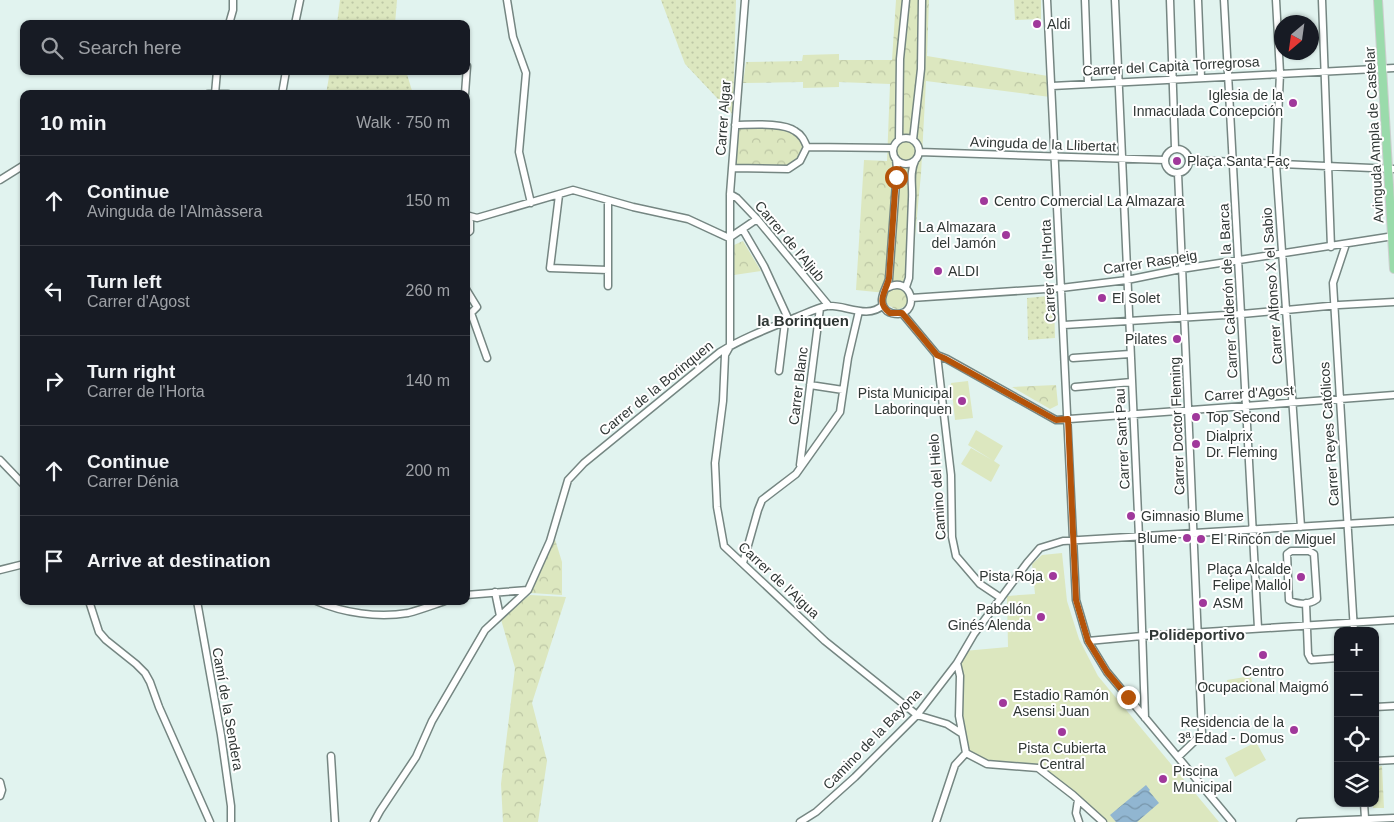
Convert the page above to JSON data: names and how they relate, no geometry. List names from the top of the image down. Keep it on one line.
{"streets":{"main road":["Avinguda Ampla de Castelar"],"street":["Carrer del Capità Torregrosa","Carrer Algar","Avinguda de la Llibertat","Carrer de l'Aljub","Carrer Raspeig","Carrer de l'Horta","Carrer Alfonso X el Sabio","Carrer Calderón de la Barca","Carrer Blanc","Carrer de la Borinquen","Carrer d'Agost","Carrer Doctor Fleming","Carrer Reyes Católicos","Carrer Sant Pau","Camino del Hielo","Carrer de l'Aigua","Camí de la Sendera","Camino de la Bayona"]},"crossings":[["Carrer del Capità Torregrosa","Avinguda Ampla de Castelar"],["Carrer del Capità Torregrosa","Carrer de l'Horta"],["Carrer del Capità Torregrosa","Carrer Alfonso X el Sabio"],["Carrer del Capità Torregrosa","Carrer Calderón de la Barca"],["Carrer del Capità Torregrosa","Carrer Sant Pau"],["Carrer Algar","Carrer de l'Aljub"],["Carrer Algar","Carrer de l'Aigua"],["Avinguda Ampla de Castelar","Carrer Raspeig"],["Avinguda de la Llibertat","Carrer de l'Horta"],["Avinguda de la Llibertat","Carrer Doctor Fleming"],["Avinguda de la Llibertat","Carrer Sant Pau"],["Carrer de l'Aljub","Carrer de la Borinquen"],["Carrer Raspeig","Carrer de l'Horta"],["Carrer Raspeig","Carrer Alfonso X el Sabio"],["Carrer Raspeig","Carrer Calderón de la Barca"],["Carrer Raspeig","Carrer de la Borinquen"],["Carrer Raspeig","Carrer d'Agost"],["Carrer Raspeig","Carrer Doctor Fleming"],["Carrer Raspeig","Carrer Reyes Católicos"],["Carrer Raspeig","Carrer Sant Pau"],["Carrer de l'Horta","Carrer d'Agost"],["Carrer de l'Horta","Carrer Doctor Fleming"],["Carrer de l'Horta","Carrer Sant Pau"],["Carrer de l'Horta","Camino de la Bayona"],["Carrer Alfonso X el Sabio","Carrer d'Agost"],["Carrer Alfonso X el Sabio","Camino de la Bayona"],["Carrer Calderón de la Barca","Carrer d'Agost"],["Carrer Calderón de la Barca","Camino de la Bayona"],["Carrer Blanc","Carrer de la Borinquen"],["Carrer de la Borinquen","Carrer d'Agost"],["Carrer de la Borinquen","Carrer de l'Aigua"],["Carrer d'Agost","Carrer Doctor Fleming"],["Carrer d'Agost","Carrer Reyes Católicos"],["Carrer d'Agost","Carrer Sant Pau"],["Carrer d'Agost","Camino del Hielo"],["Carrer Doctor Fleming","Camino de la Bayona"],["Carrer Reyes Católicos","Camino de la Bayona"],["Carrer Sant Pau","Camino de la Bayona"],["Camino del Hielo","Camino de la Bayona"],["Carrer de l'Aigua","Camino de la Bayona"]],"districts":["la Borinquen","Polideportivo"],"places":["Aldi","Iglesia de la Inmaculada Concepción","Plaça Santa Faç","Centro Comercial La Almazara","La Almazara del Jamón","ALDI","El Solet","Pilates","Pista Municipal Laborinquen","Top Second","Dialprix Dr. Fleming","Gimnasio Blume","Blume","El Rincón de Miguel","Pista Roja","Plaça Alcalde Felipe Mallol","ASM","Pabellón Ginés Alenda","Centro Ocupacional Maigmó","Estadio Ramón Asensi Juan","Residencia de la 3ª Edad - Domus","Pista Cubierta Central","Piscina Municipal"],"north":"bottom left","page":{"search":"Search here","heading":["10 min","Walk · 750 m"],"list":[["Continue","Avinguda de l'Almàssera","150 m"],["Turn left","Carrer d'Agost","260 m"],["Turn right","Carrer de l'Horta","140 m"],["Continue","Carrer Dénia","200 m"],"Arrive at destination"],"map_buttons":["+","−"]}}
